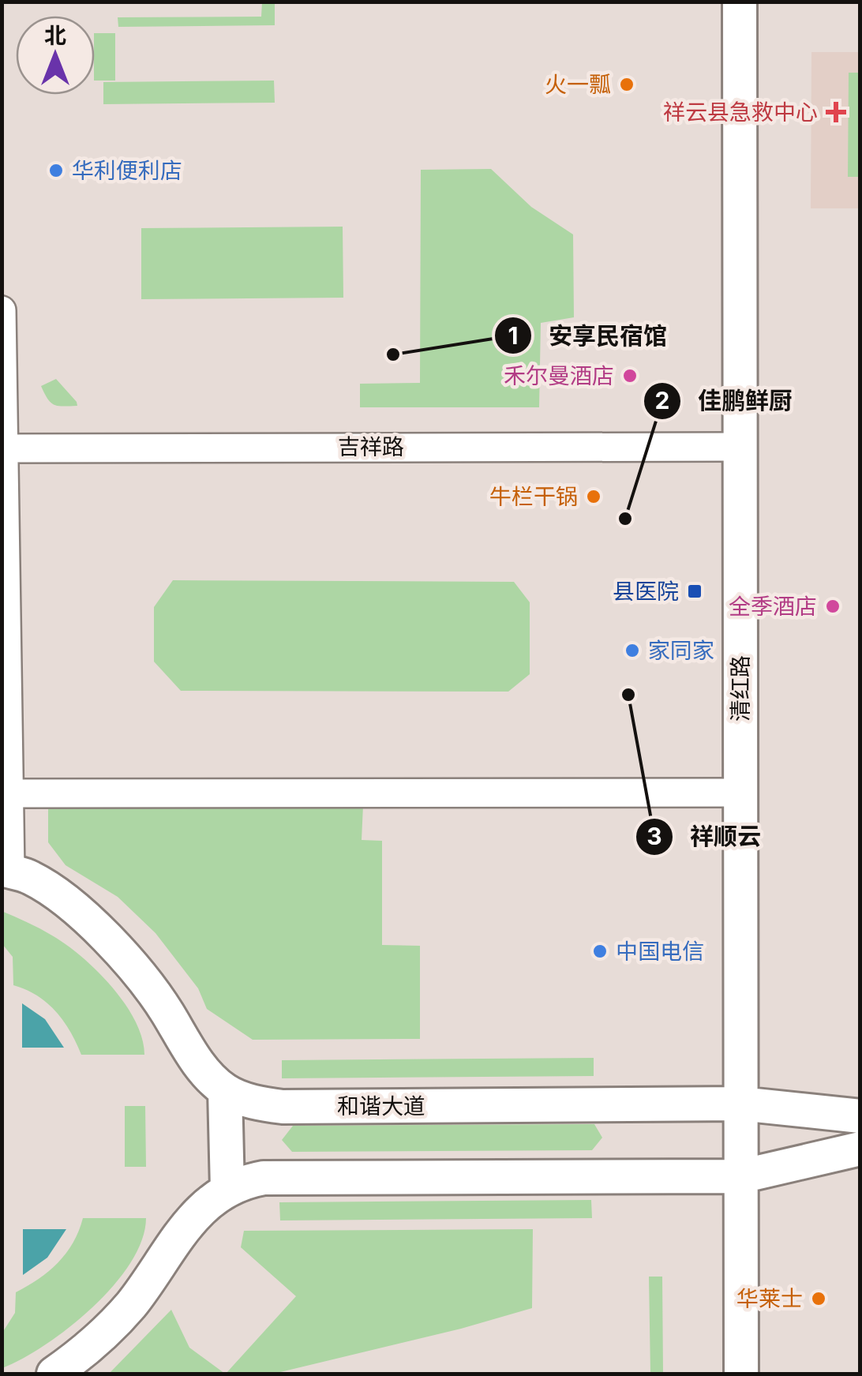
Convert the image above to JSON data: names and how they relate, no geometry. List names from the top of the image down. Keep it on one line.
{"streets":{"main road":["清红路","和谐大道"],"street":["吉祥路"]},"crossings":[["吉祥路","清红路"],["清红路","和谐大道"]],"places":{"other":["火一瓢","华利便利店","安享民宿馆","禾尔曼酒店","牛栏干锅","佳鹏鲜厨","全季酒店","家同家","祥顺云","中国电信","华莱士"],"health":["祥云县急救中心"],"transit":["县医院"]},"north":"top"}
